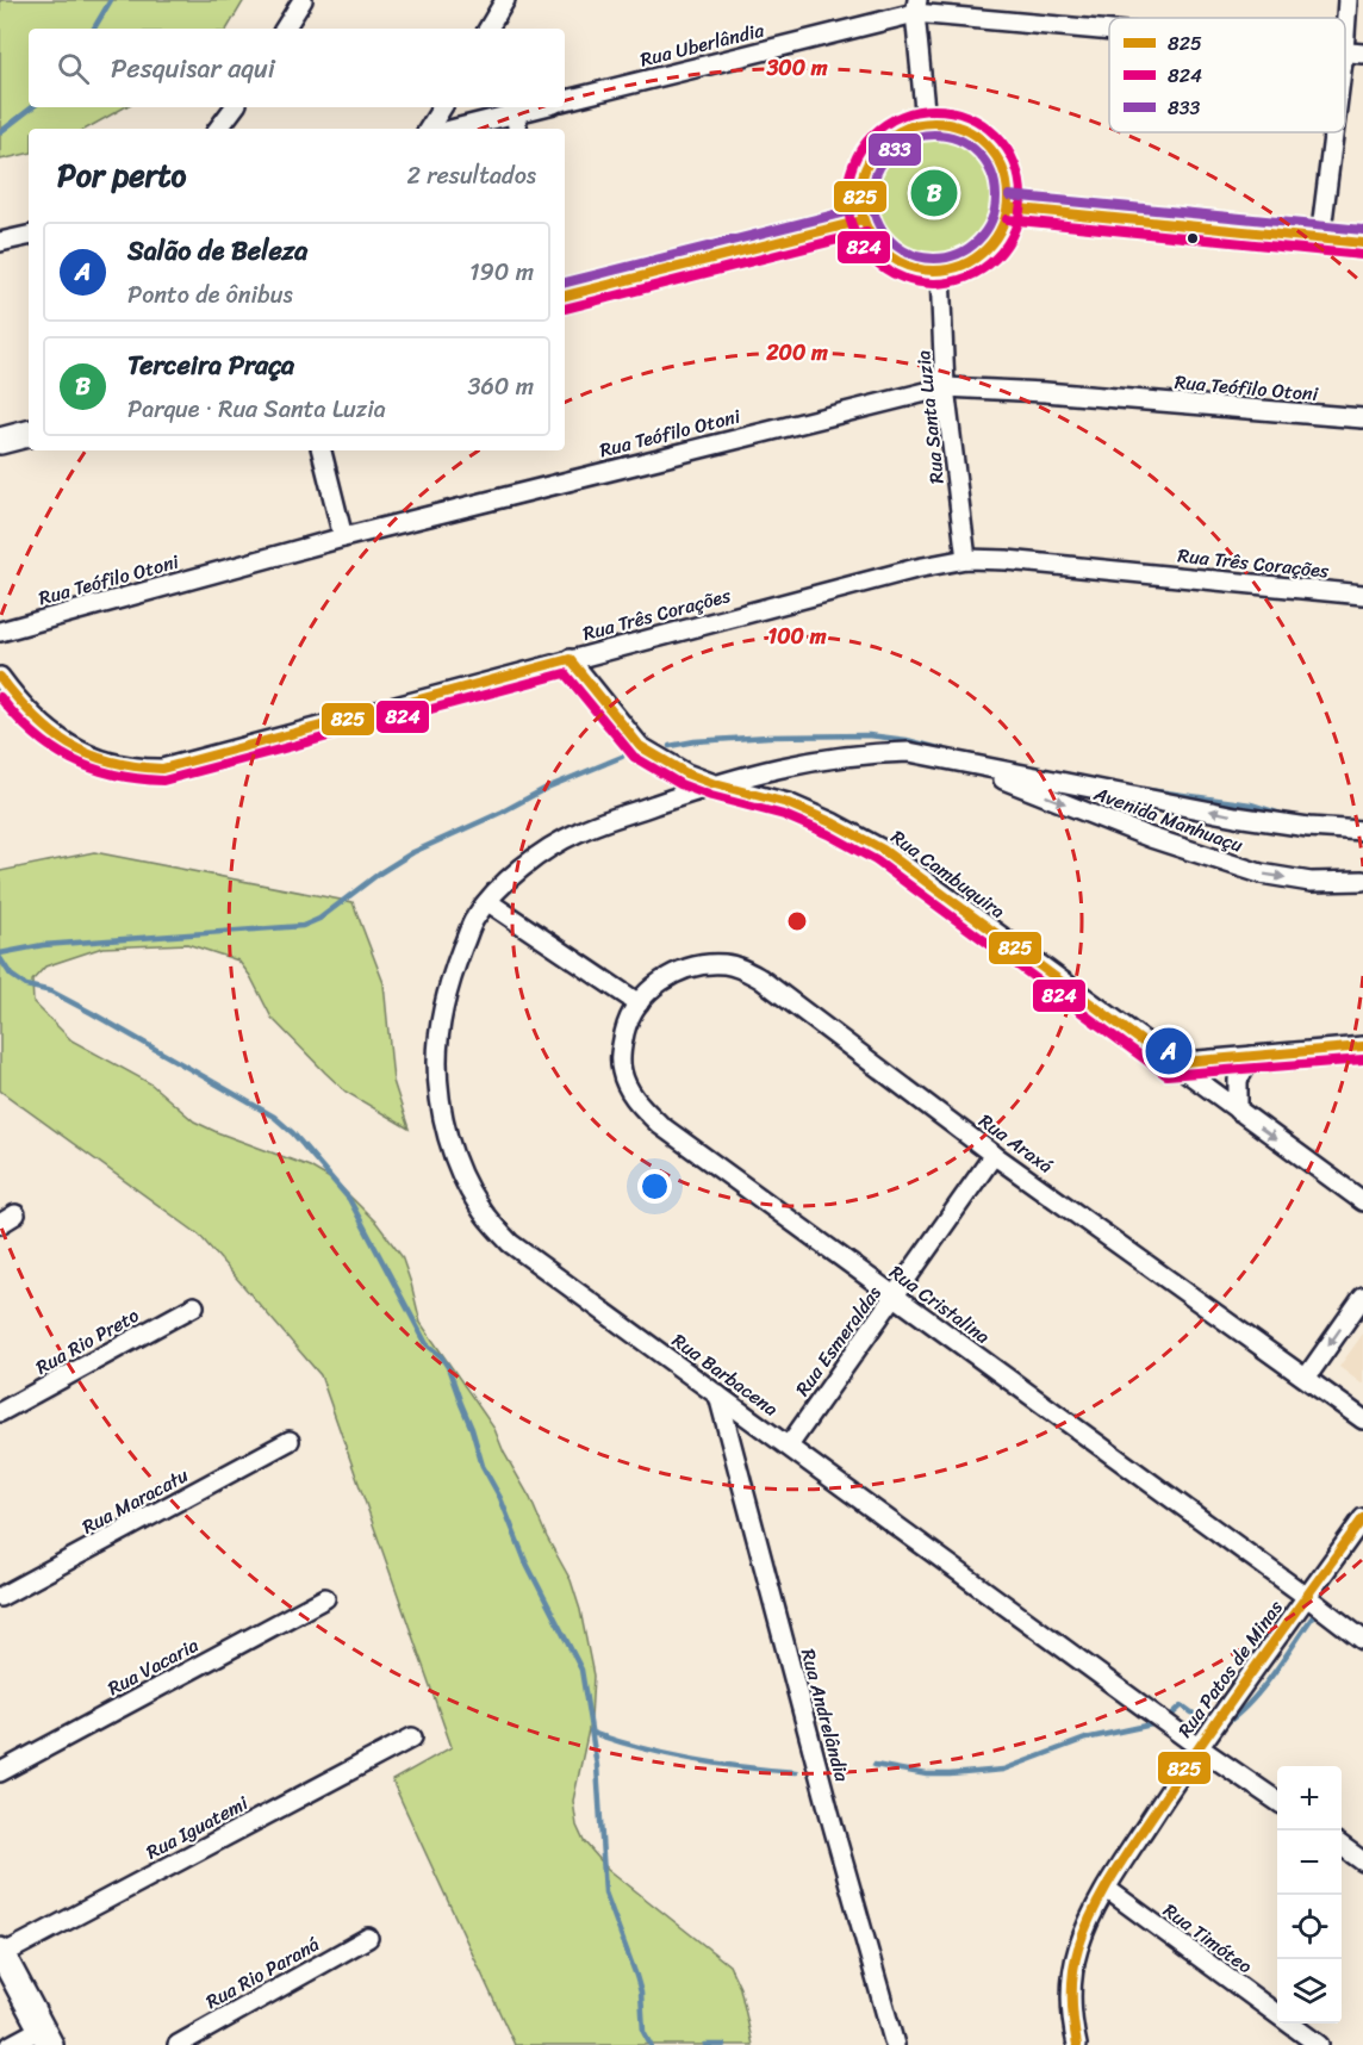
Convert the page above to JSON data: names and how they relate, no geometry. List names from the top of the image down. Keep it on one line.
{"streets":{"street":["Rua Uberlândia","Rua Teófilo Otoni","Rua Santa Luzia","Rua Três Corações","Avenida Manhuaçu","Rua Cambuquira","Rua Araxá","Rua Cristalina","Rua Rio Preto","Rua Esmeraldas","Rua Barbacena","Rua Maracatu","Rua Vacaria","Rua Patos de Minas","Rua Andrelândia","Rua Iguatemi","Rua Timóteo","Rua Rio Paraná"]},"crossings":[["Rua Teófilo Otoni","Rua Santa Luzia"],["Rua Santa Luzia","Rua Três Corações"],["Avenida Manhuaçu","Rua Cambuquira"],["Rua Araxá","Rua Cristalina"],["Rua Araxá","Rua Esmeraldas"],["Rua Cristalina","Rua Esmeraldas"],["Rua Cristalina","Rua Patos de Minas"],["Rua Esmeraldas","Rua Barbacena"],["Rua Barbacena","Rua Patos de Minas"],["Rua Barbacena","Rua Andrelândia"],["Rua Patos de Minas","Rua Timóteo"]],"lines":["transit line 824","transit line 825","transit line 833"],"legend":["825","824","833"],"page":{"search":"Pesquisar aqui","heading":["Por perto","2 resultados"],"pins":["B","A"],"list":[{"mark":"A","name":"Salão de Beleza","note":"Ponto de ônibus","value":"190 m"},{"mark":"B","name":"Terceira Praça","note":"Parque · Rua Santa Luzia","value":"360 m"}],"map_buttons":["+","−"]},"rings":["300 m","200 m","100 m"]}
